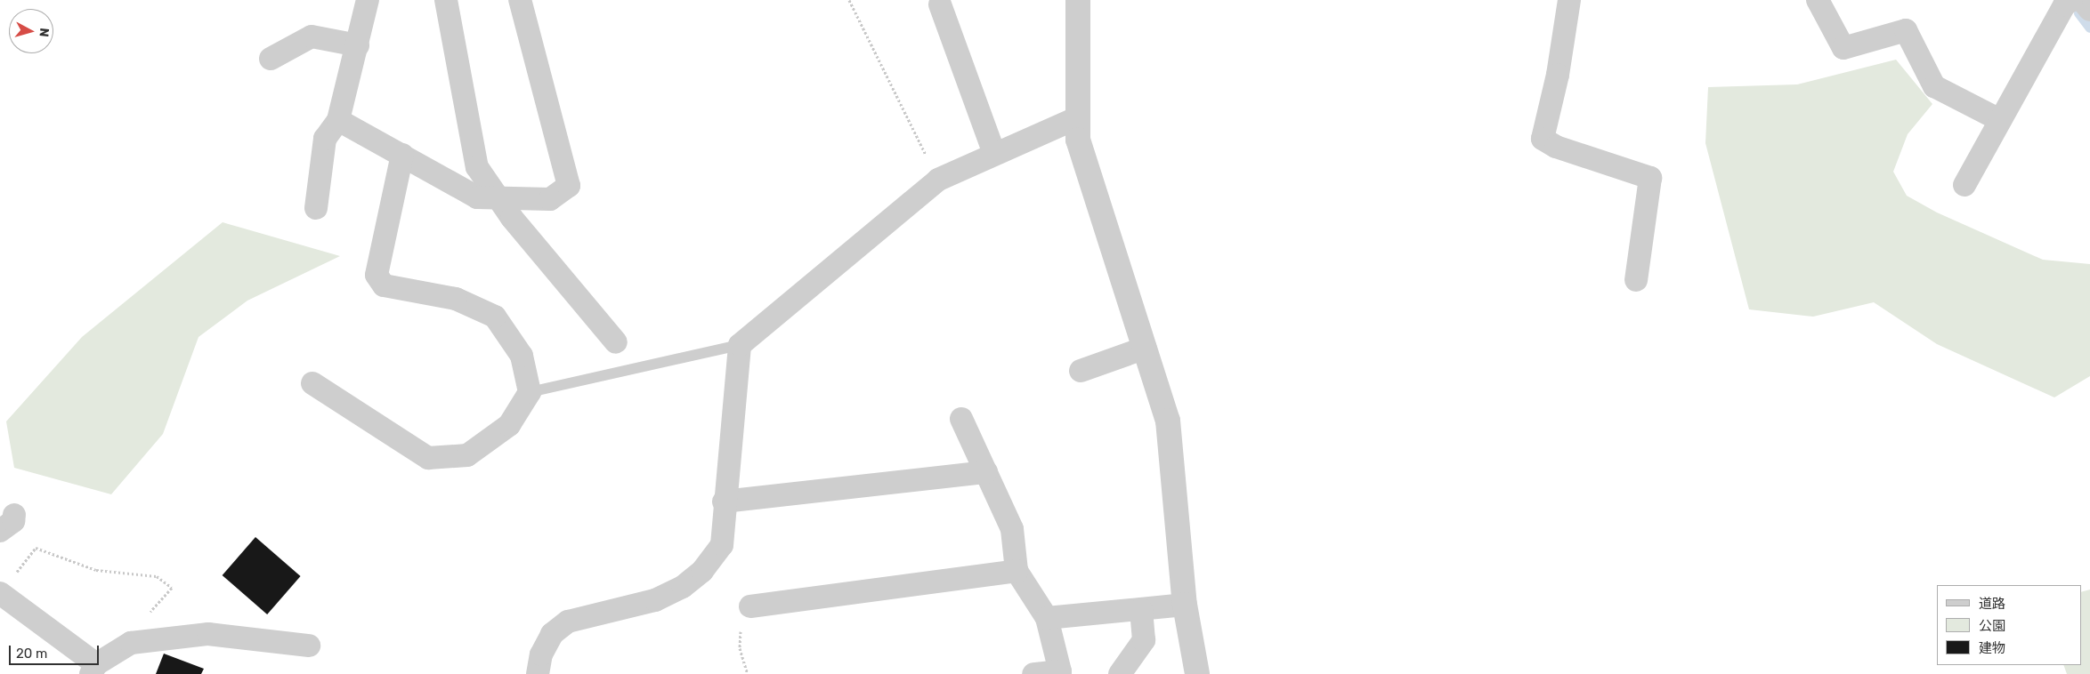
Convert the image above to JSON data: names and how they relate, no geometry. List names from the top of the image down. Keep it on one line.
{"legend":["道路","公園","建物"],"scale_bar":"20 m","north":"right"}
